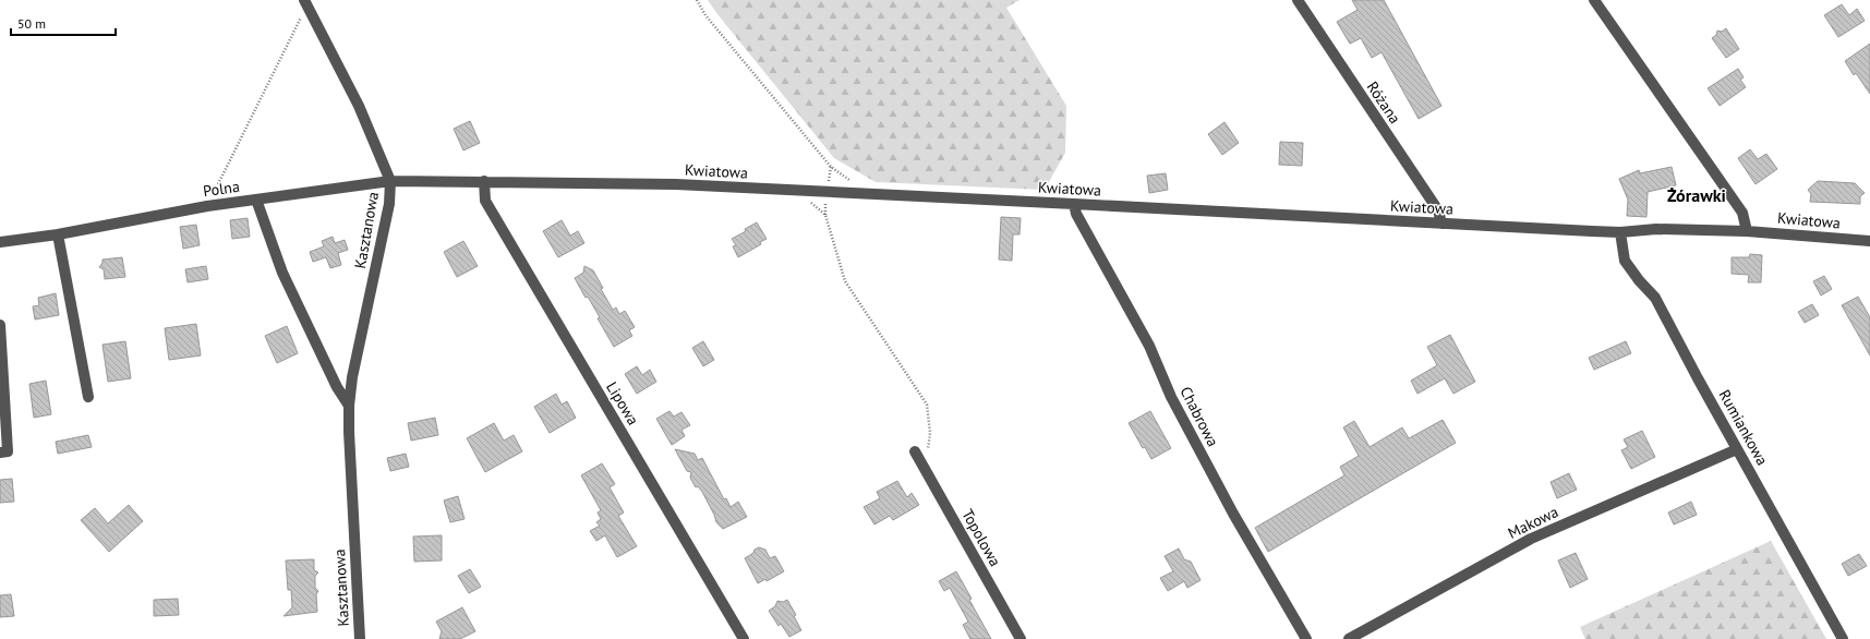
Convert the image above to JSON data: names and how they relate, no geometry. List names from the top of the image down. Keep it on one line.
{"streets":{"street":["Różana","Kwiatowa","Polna","Kasztanowa","Lipowa","Chabrowa","Rumiankowa","Makowa","Topolowa"]},"crossings":[["Różana","Kwiatowa"],["Kwiatowa","Polna"],["Kwiatowa","Kasztanowa"],["Kwiatowa","Lipowa"],["Kwiatowa","Chabrowa"],["Kwiatowa","Rumiankowa"],["Polna","Kasztanowa"],["Rumiankowa","Makowa"]],"districts":["Żórawki"],"scale_bar":"50 m"}
